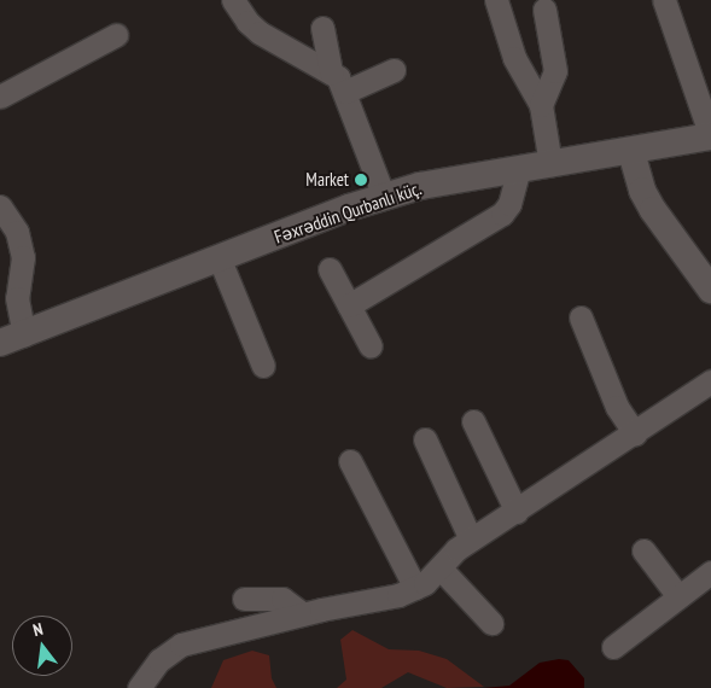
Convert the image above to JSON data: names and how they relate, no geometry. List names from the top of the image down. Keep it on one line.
{"streets":{"street":["Fəxrəddin Qurbanlı küç."]},"places":["Market"],"north":"top"}
